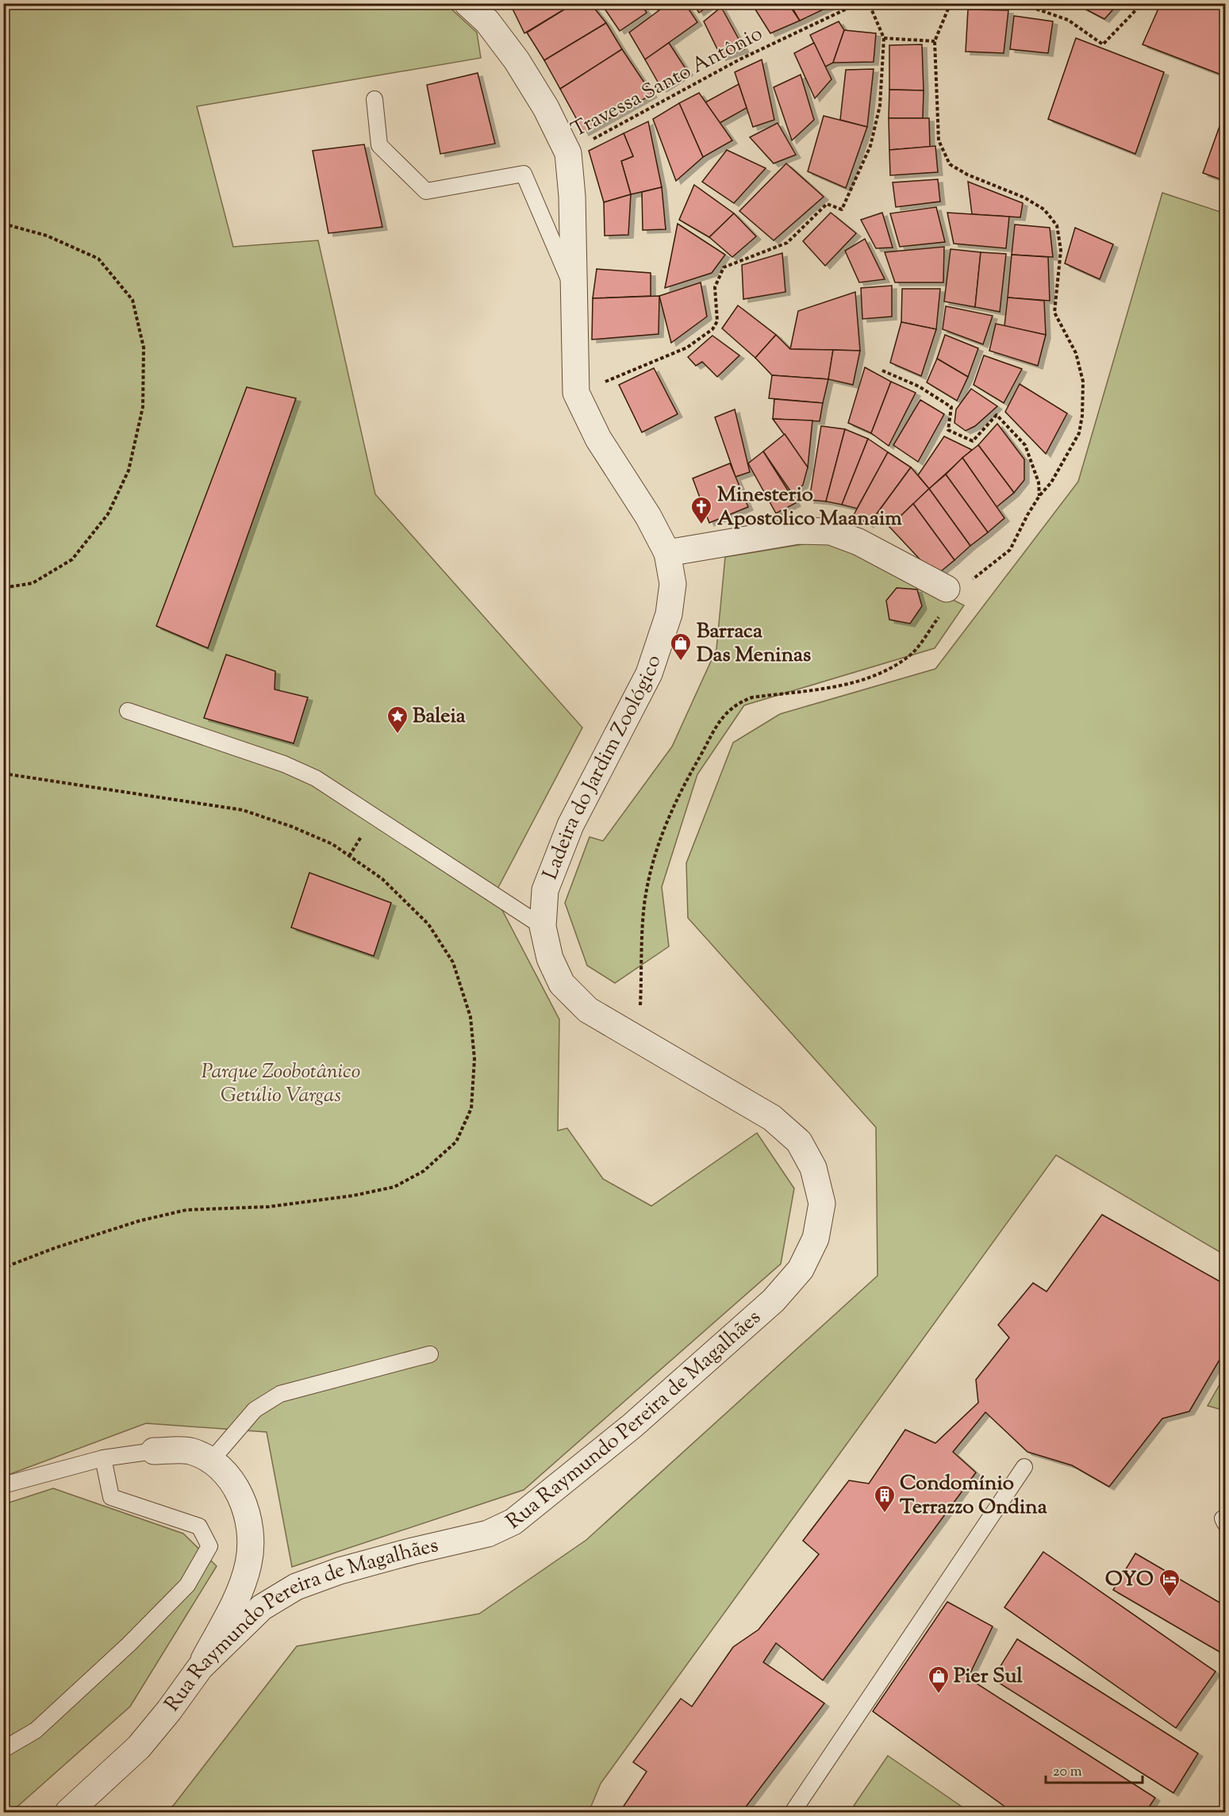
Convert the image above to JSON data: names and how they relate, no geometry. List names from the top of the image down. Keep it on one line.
{"streets":{"street":["Ladeira do Jardim Zoológico","Rua Raymundo Pereira de Magalhães"],"path":["Travessa Santo Antônio"]},"crossings":[["Travessa Santo Antônio","Ladeira do Jardim Zoológico"],["Ladeira do Jardim Zoológico","Rua Raymundo Pereira de Magalhães"]],"parks":["Parque Zoobotânico Getúlio Vargas"],"places":{"church":["Minesterio Apostolico Maanaim"],"shop":["Barraca Das Meninas","Pier Sul"],"place":["Baleia"],"building":["Condomínio Terrazzo Ondina"],"hotel":["OYO"]},"scale_bar":"20 m"}
